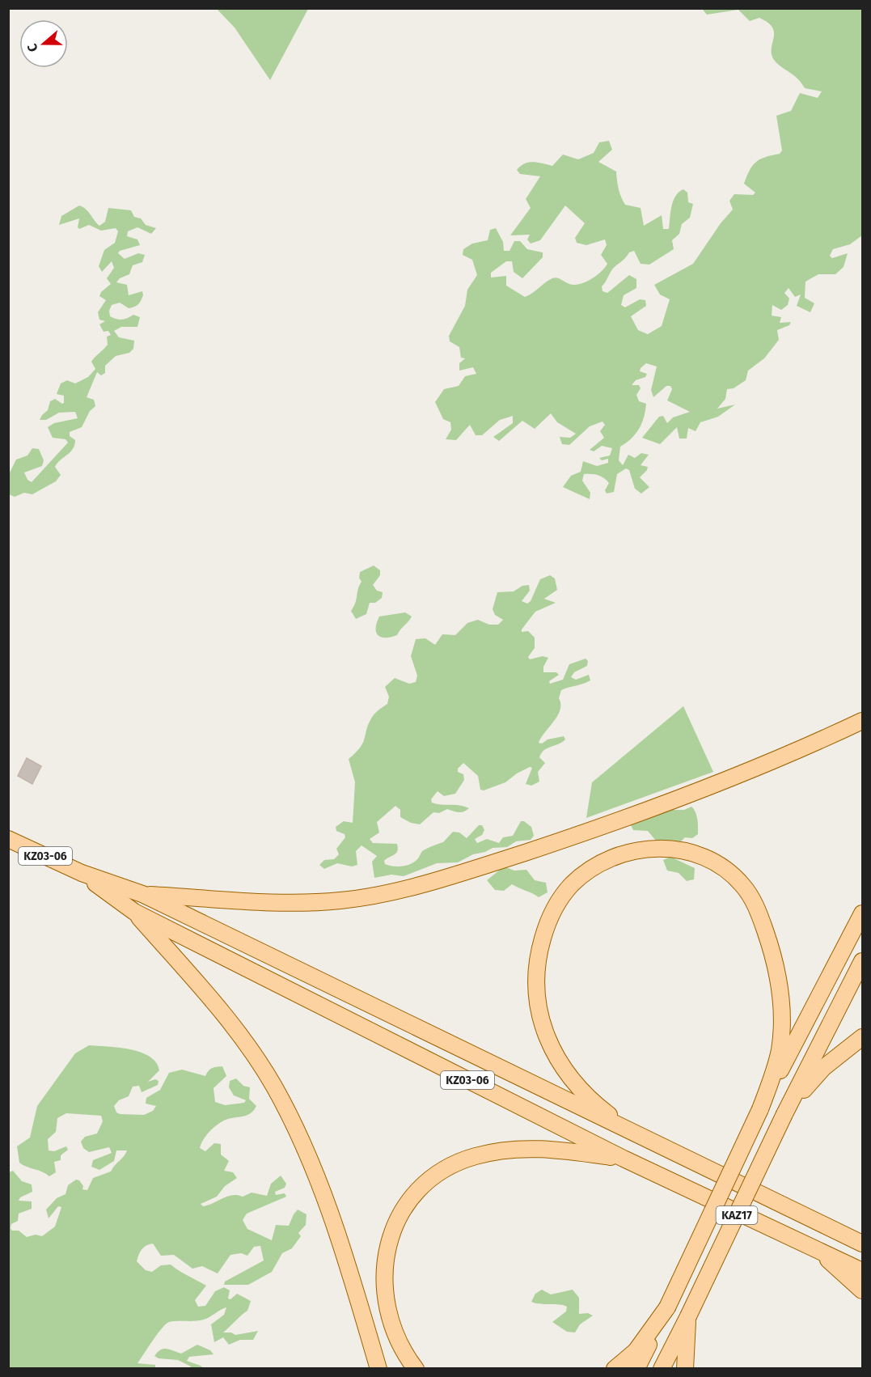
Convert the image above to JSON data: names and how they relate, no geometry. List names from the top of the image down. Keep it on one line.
{"streets":{"main road":["KZ03-06","KAZ17"]},"north":"left"}
